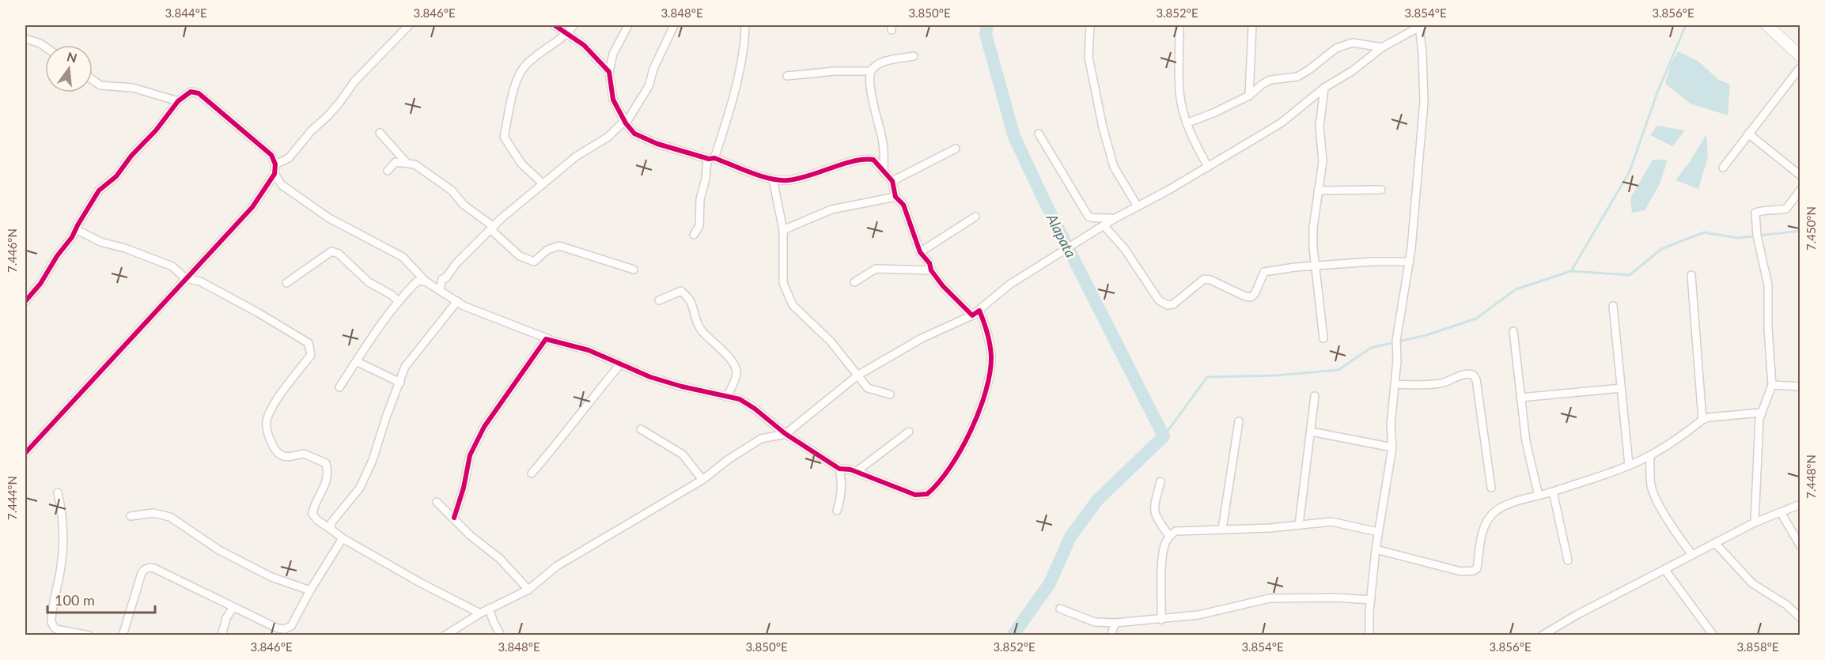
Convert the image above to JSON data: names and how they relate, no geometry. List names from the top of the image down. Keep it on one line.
{"water":["Alapata"],"scale_bar":"100 m","north":"top","coordinates":["3.844°E","3.846°E","3.848°E","3.850°E","3.852°E","3.854°E","3.856°E","7.450°N","7.446°N","7.448°N","7.444°N","3.858°E"]}
